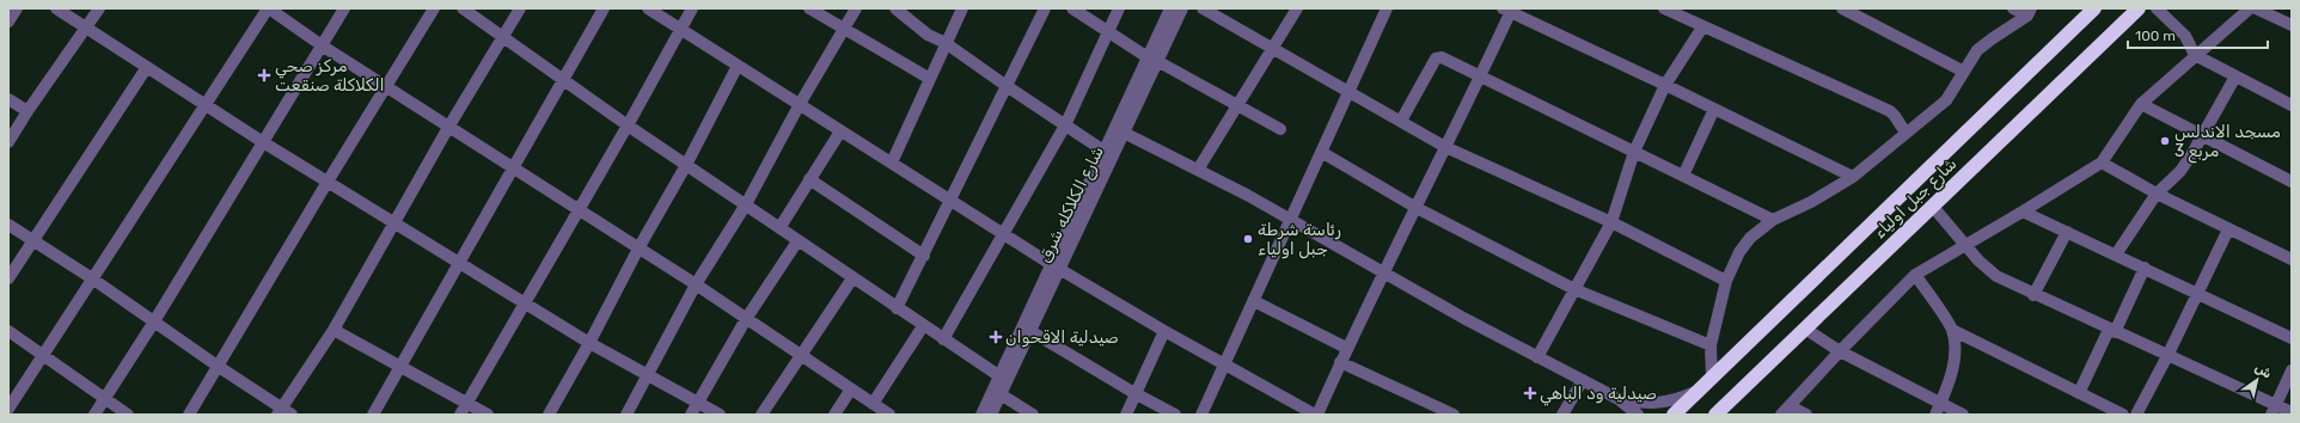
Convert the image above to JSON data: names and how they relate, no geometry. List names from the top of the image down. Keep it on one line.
{"streets":{"highway":["شارع جبل اولياء"],"street":["شارع الكلاكله شرق"]},"places":{"health":["مركز صحي الكلاكلة صنقعت","صيدلية الاقحوان","صيدلية ود الباهي"],"other":["مسجد الاندلس مربع 3","رئاسة شرطة جبل اولياء"]},"scale_bar":"100 m","north":"top right"}
